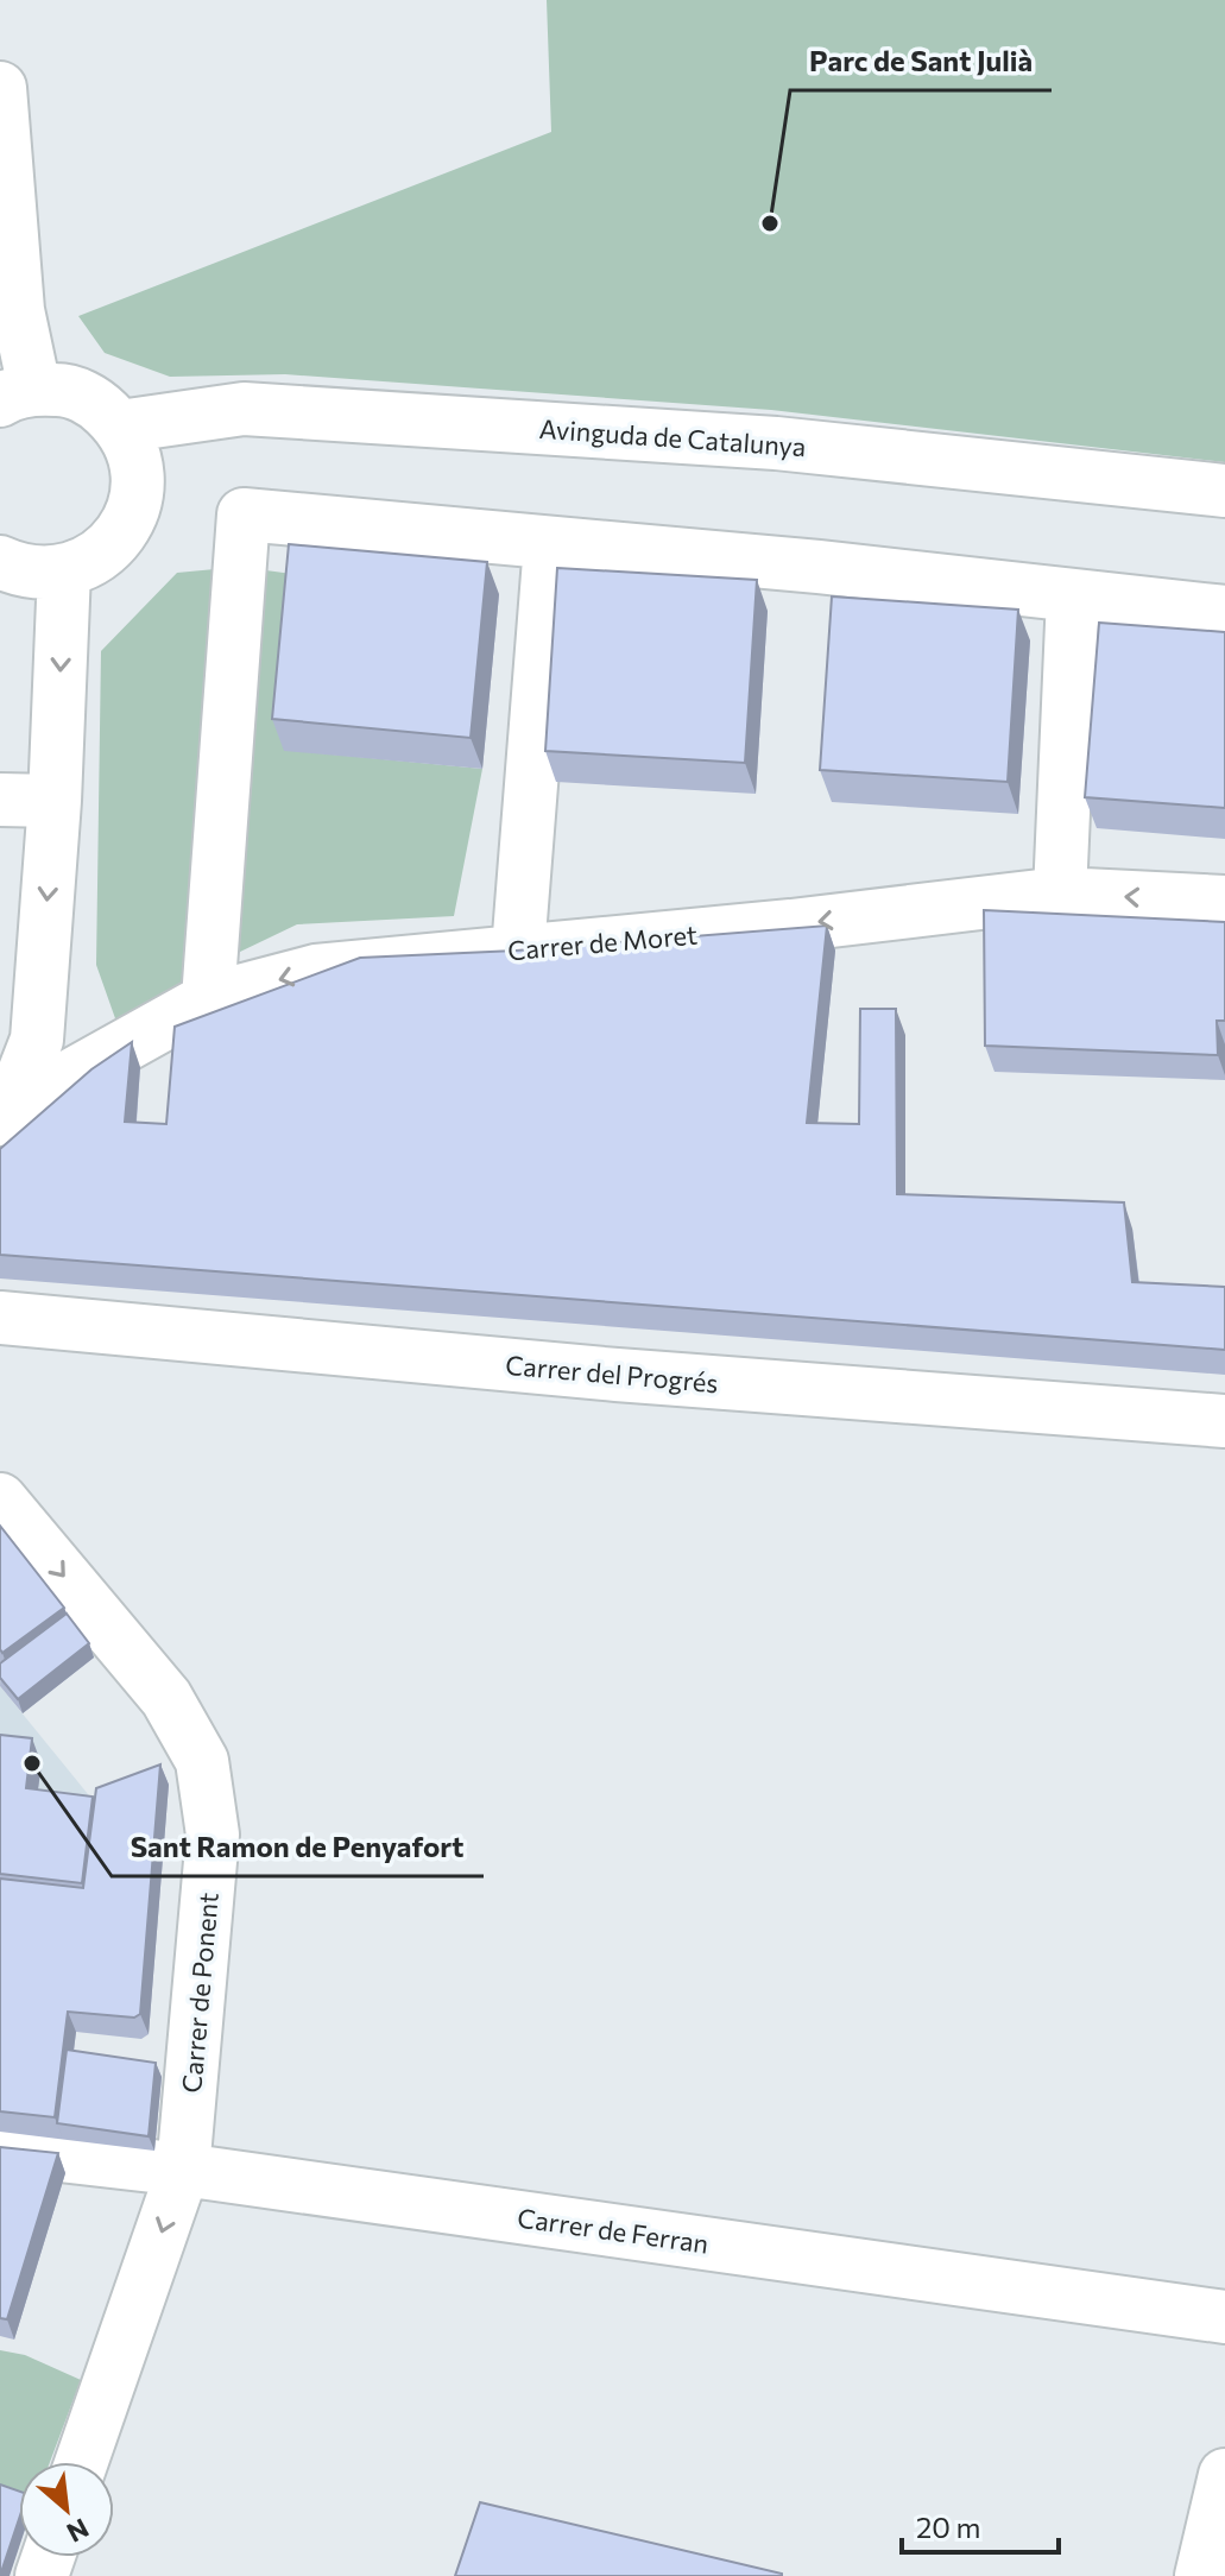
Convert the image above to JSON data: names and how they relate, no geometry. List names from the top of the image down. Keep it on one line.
{"streets":{"street":["Avinguda de Catalunya","Carrer de Moret","Carrer del Progrés","Carrer de Ponent","Carrer de Ferran"]},"crossings":[["Carrer de Ponent","Carrer de Ferran"]],"one_way":["Carrer de Ponent"],"places":["Parc de Sant Julià","Sant Ramon de Penyafort"],"scale_bar":"20 m","north":"bottom right"}
